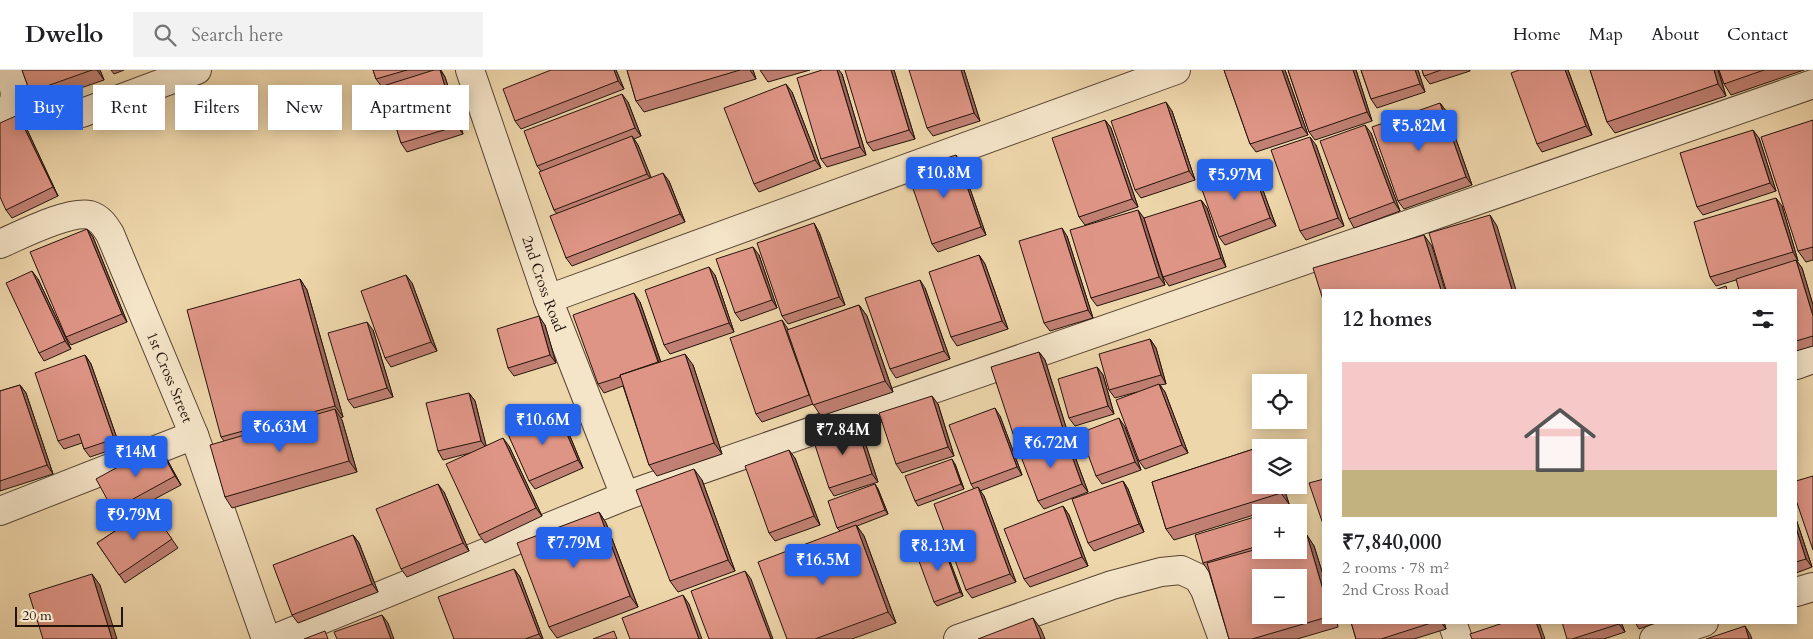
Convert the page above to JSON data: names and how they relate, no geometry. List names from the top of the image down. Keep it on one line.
{"streets":{"street":["2nd Cross Road","1st Cross Street"]},"scale_bar":"20 m","page":{"header":"Dwello","search":"Search here","nav":["Home","Map","About","Contact"],"chip":["Buy","Rent","Filters","New","Apartment"],"price":["₹5.82M","₹10.8M","₹5.97M","₹10.6M","₹6.63M","₹7.84M","₹6.72M","₹14M","₹9.79M","₹7.79M","₹8.13M","₹16.5M"],"heading":"12 homes","list":[{"name":"₹7,840,000","note":"2 rooms · 78 m² · 2nd Cross Road"}],"map_buttons":["+","−"],"scale":"20 m"}}
